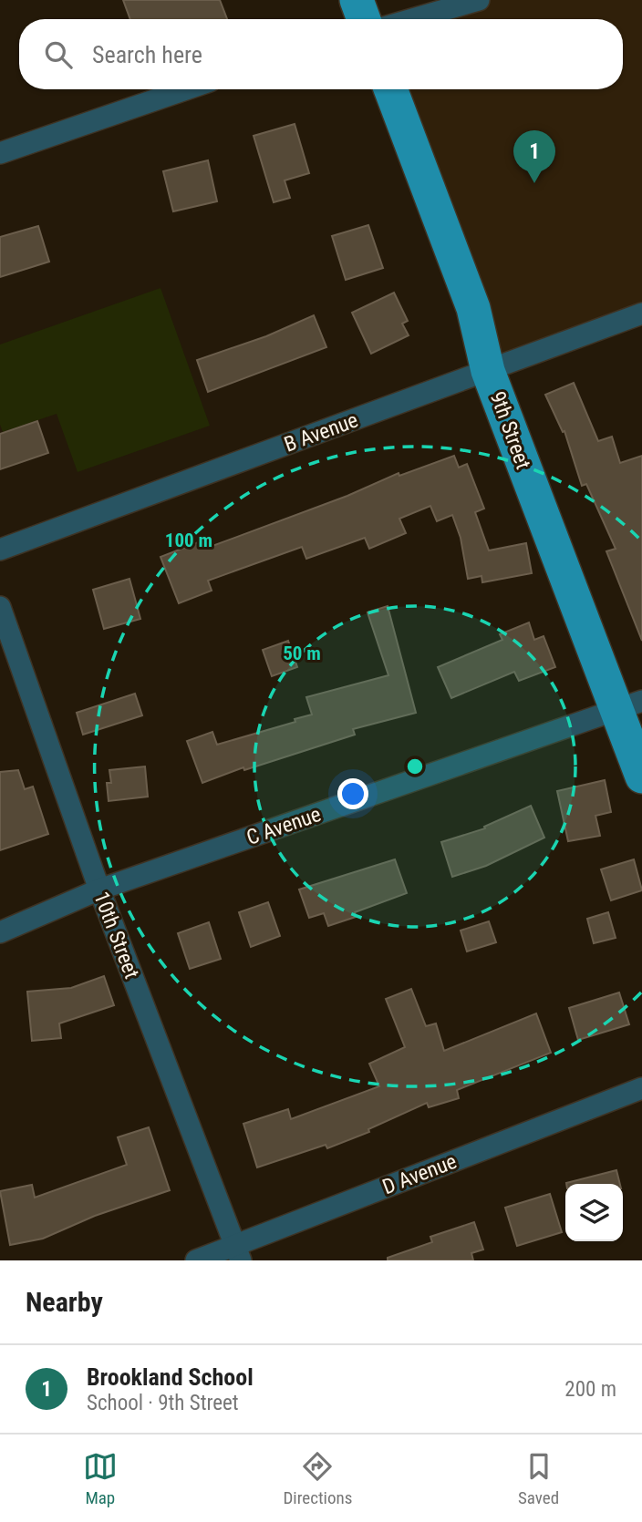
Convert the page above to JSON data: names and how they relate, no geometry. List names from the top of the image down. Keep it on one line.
{"streets":{"main road":["9th Street"],"street":["B Avenue","C Avenue","10th Street","D Avenue"]},"crossings":[["9th Street","B Avenue"],["9th Street","C Avenue"],["C Avenue","10th Street"],["10th Street","D Avenue"]],"page":{"search":"Search here","pins":"1","heading":"Nearby","list":[{"mark":"1","name":"Brookland School","note":"School · 9th Street","value":"200 m"}],"nav":["Map","Directions","Saved"]},"rings":["100 m","50 m"]}
